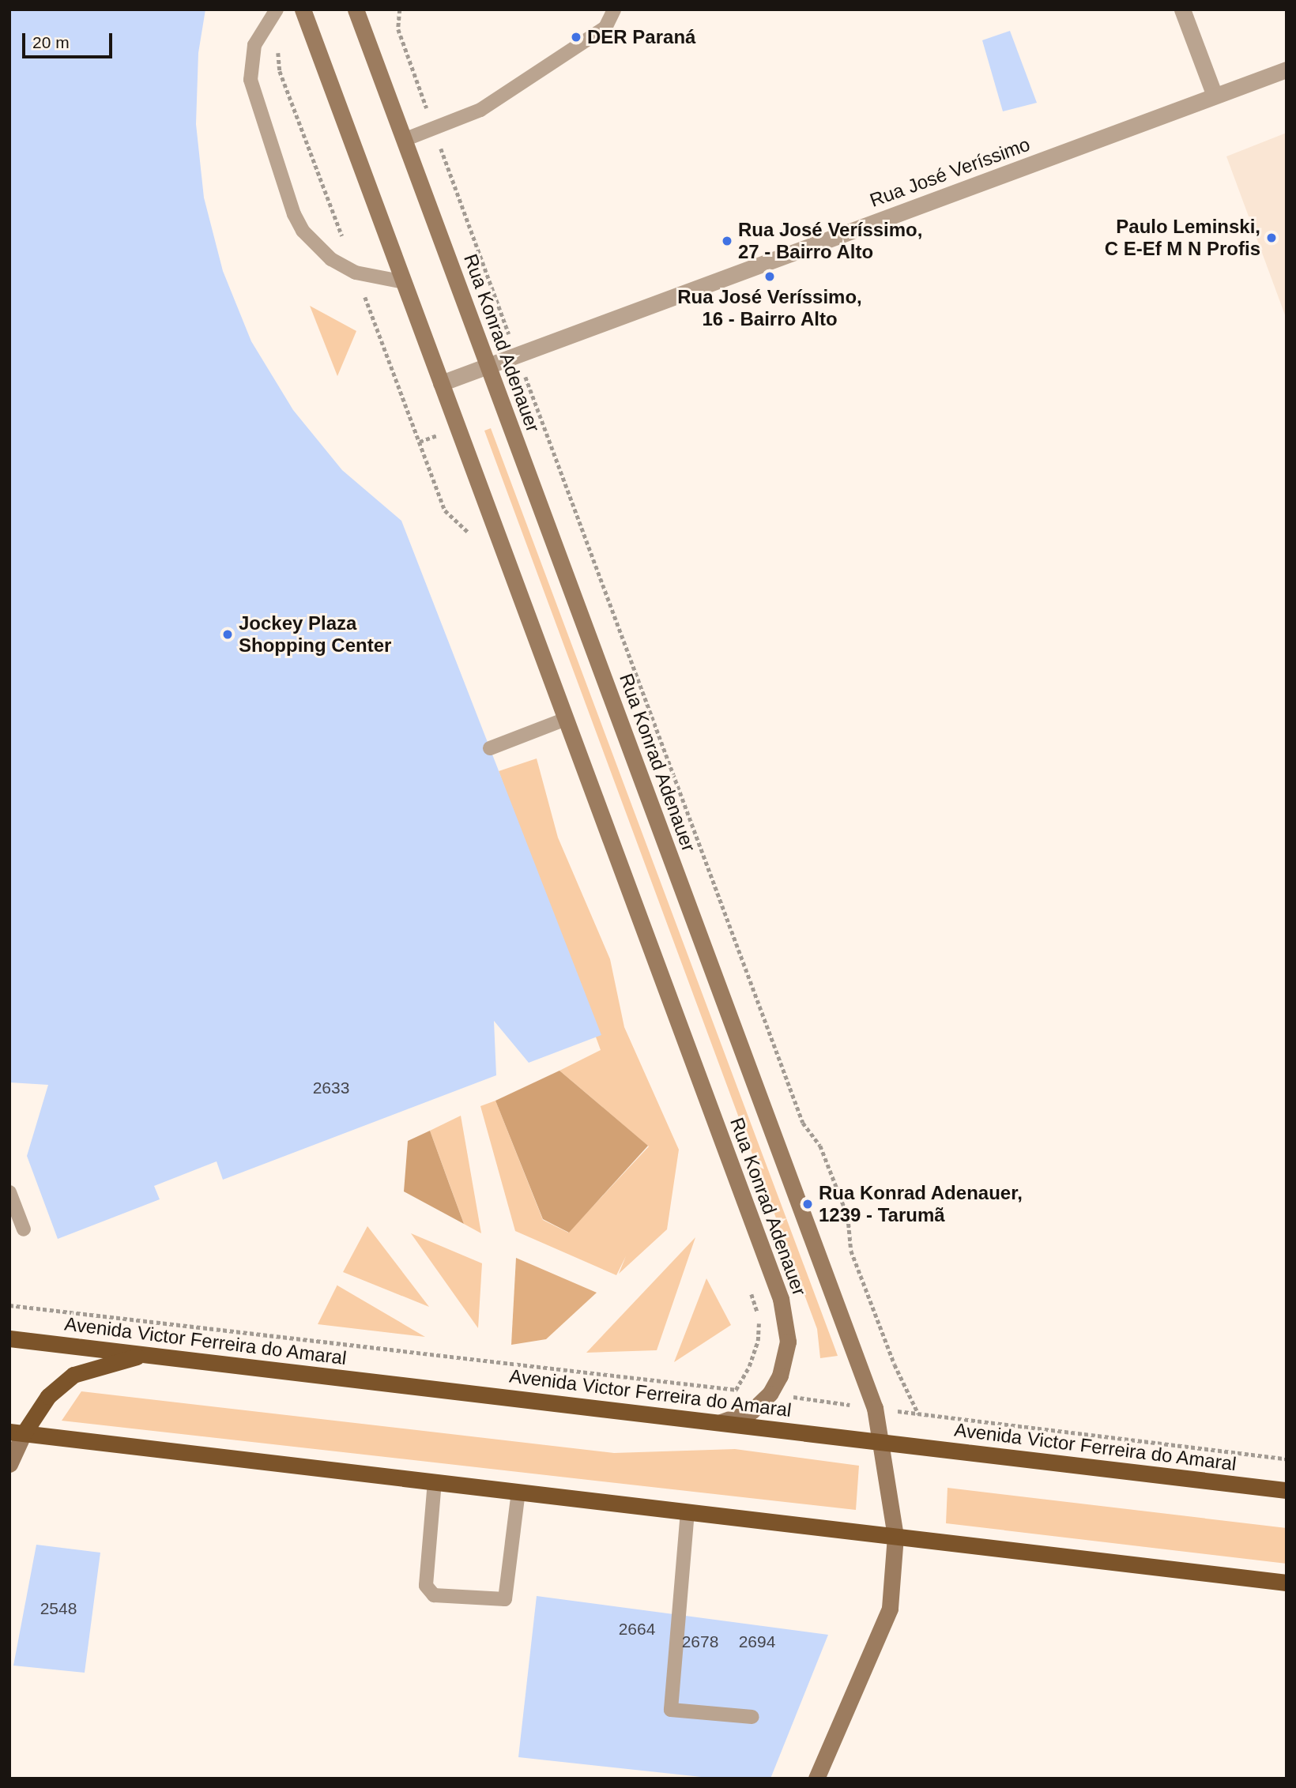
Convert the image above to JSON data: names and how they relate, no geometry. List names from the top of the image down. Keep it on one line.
{"streets":{"highway":["Avenida Victor Ferreira do Amaral"],"main road":["Rua Konrad Adenauer"],"street":["Rua José Veríssimo"]},"crossings":[["Rua José Veríssimo","Rua Konrad Adenauer"],["Rua Konrad Adenauer","Avenida Victor Ferreira do Amaral"]],"places":["DER Paraná","Paulo Leminski, C E-Ef M N Profis","Rua José Veríssimo, 27 - Bairro Alto","Rua José Veríssimo, 16 - Bairro Alto","Jockey Plaza Shopping Center","Rua Konrad Adenauer, 1239 - Tarumã"],"house_numbers":["2633","2548","2664","2678","2694"],"scale_bar":"20 m"}
